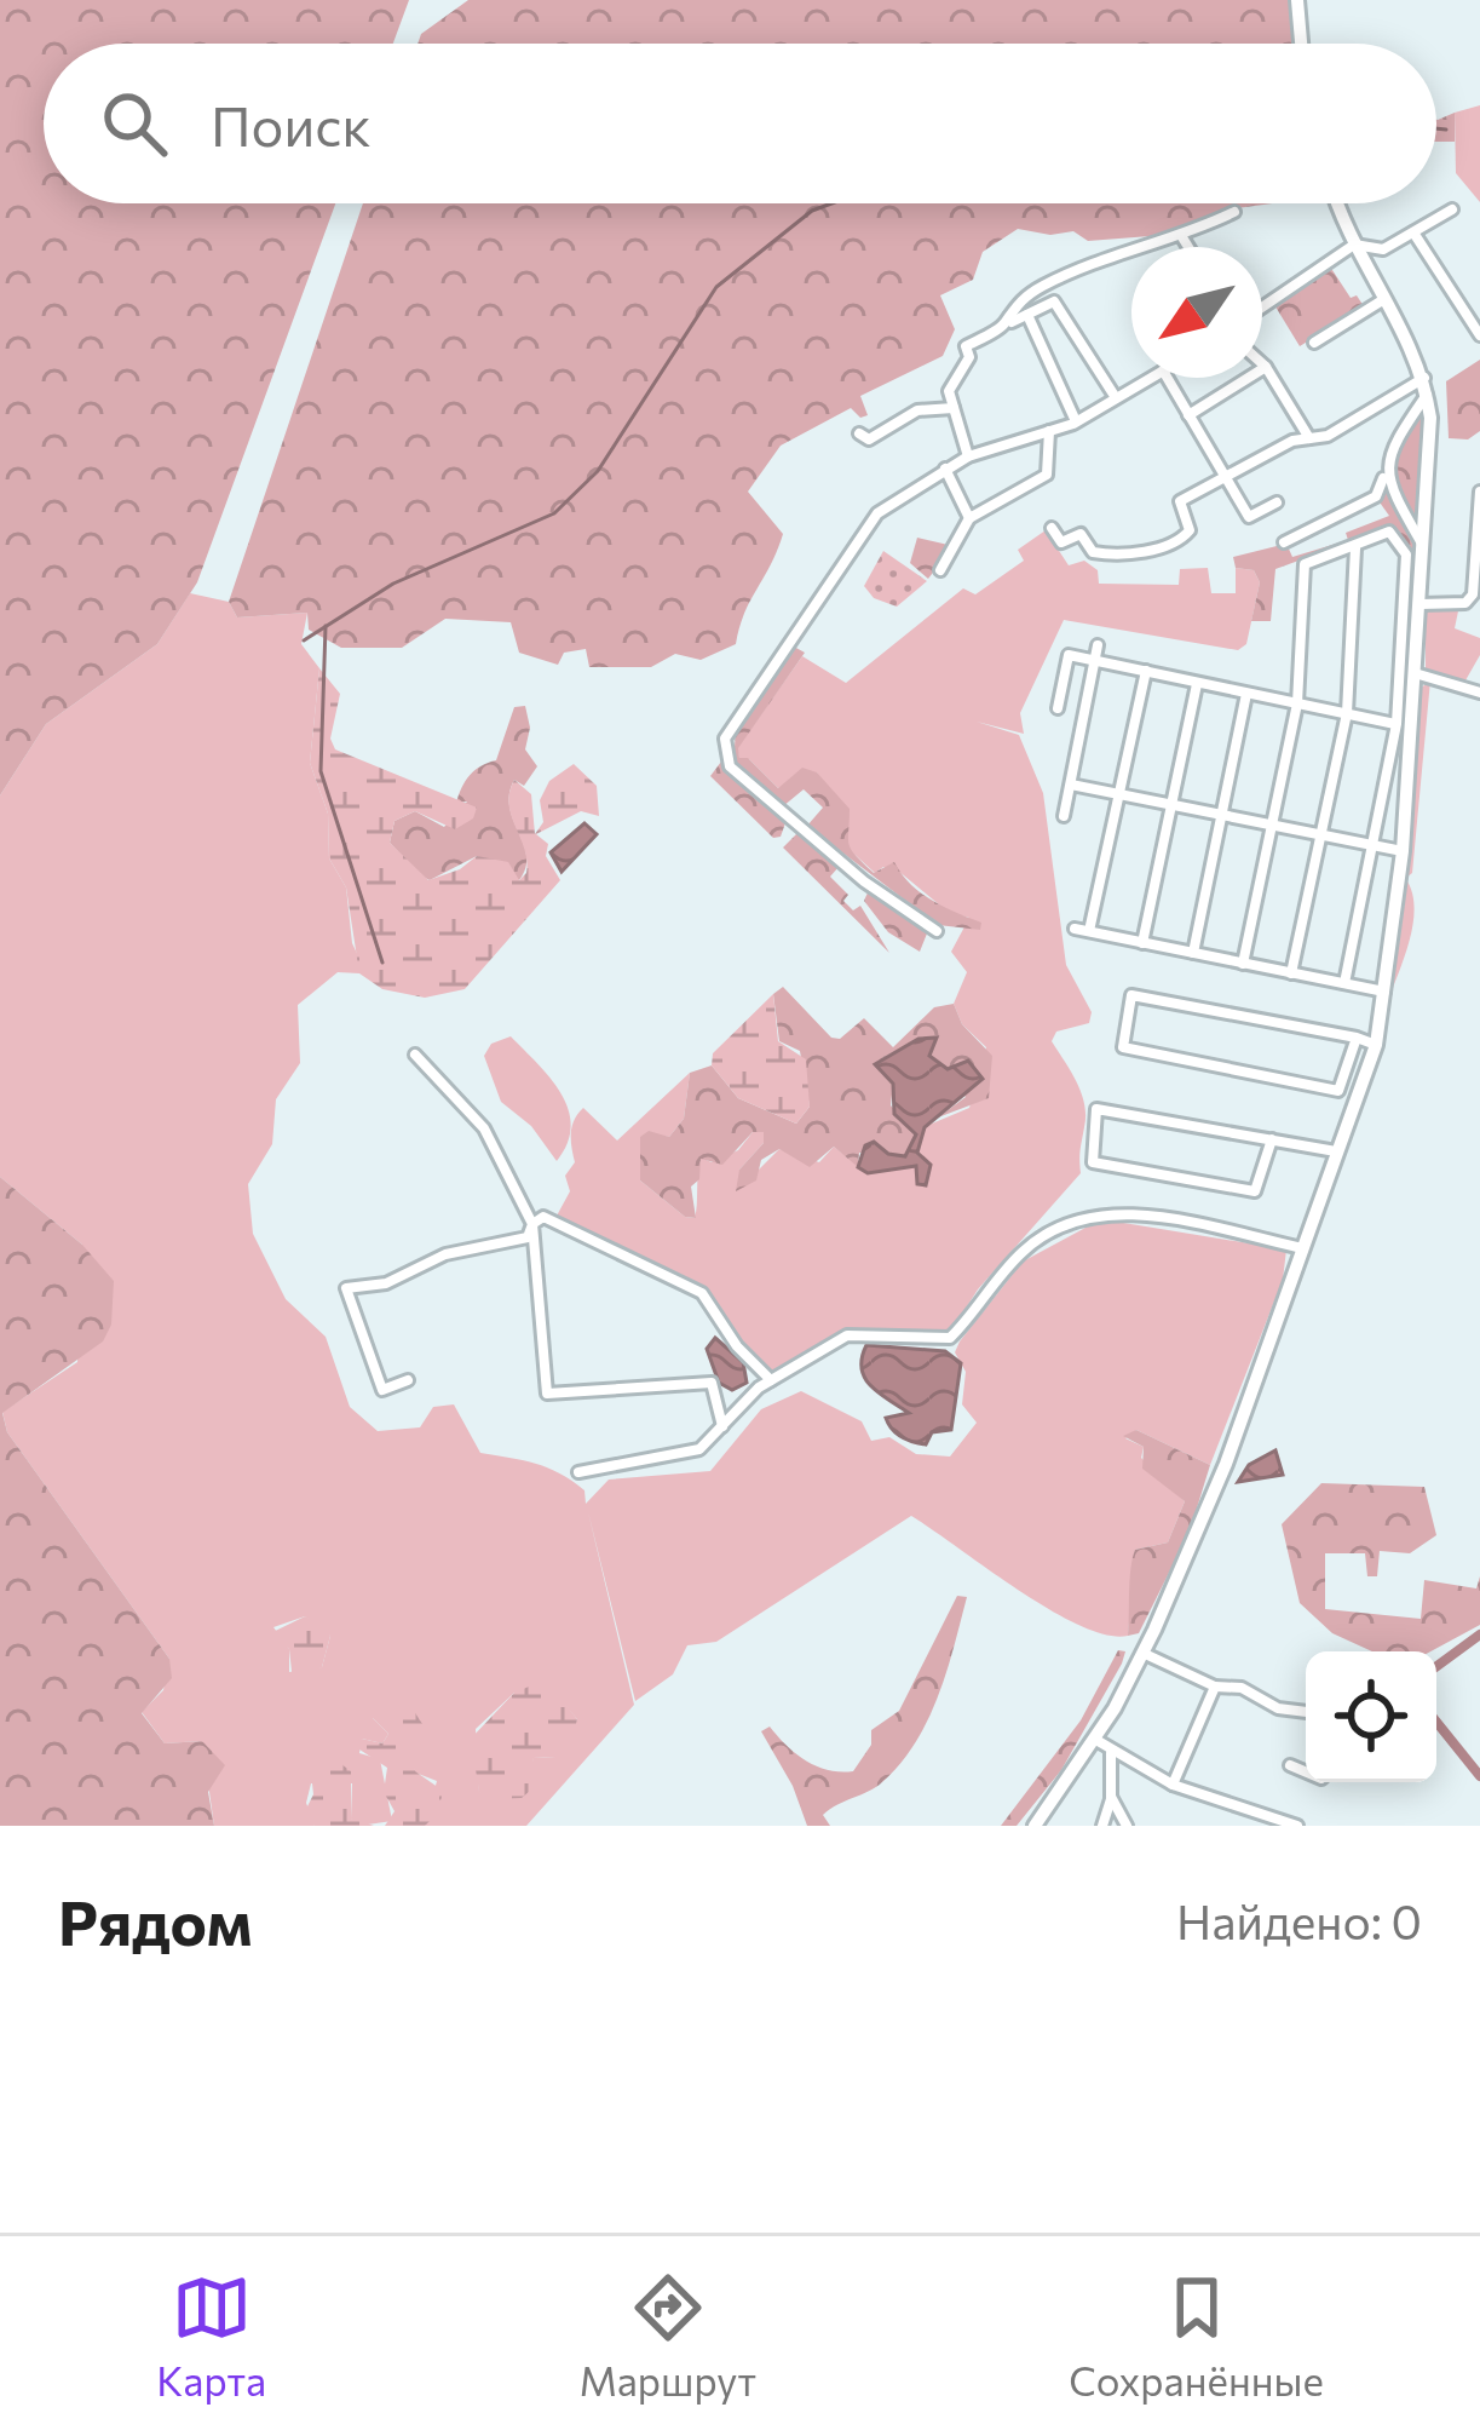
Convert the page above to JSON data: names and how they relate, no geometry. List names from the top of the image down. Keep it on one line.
{"north":"bottom left","page":{"search":"Поиск","heading":["Рядом","Найдено: 0"],"nav":["Карта","Маршрут","Сохранённые"]}}
